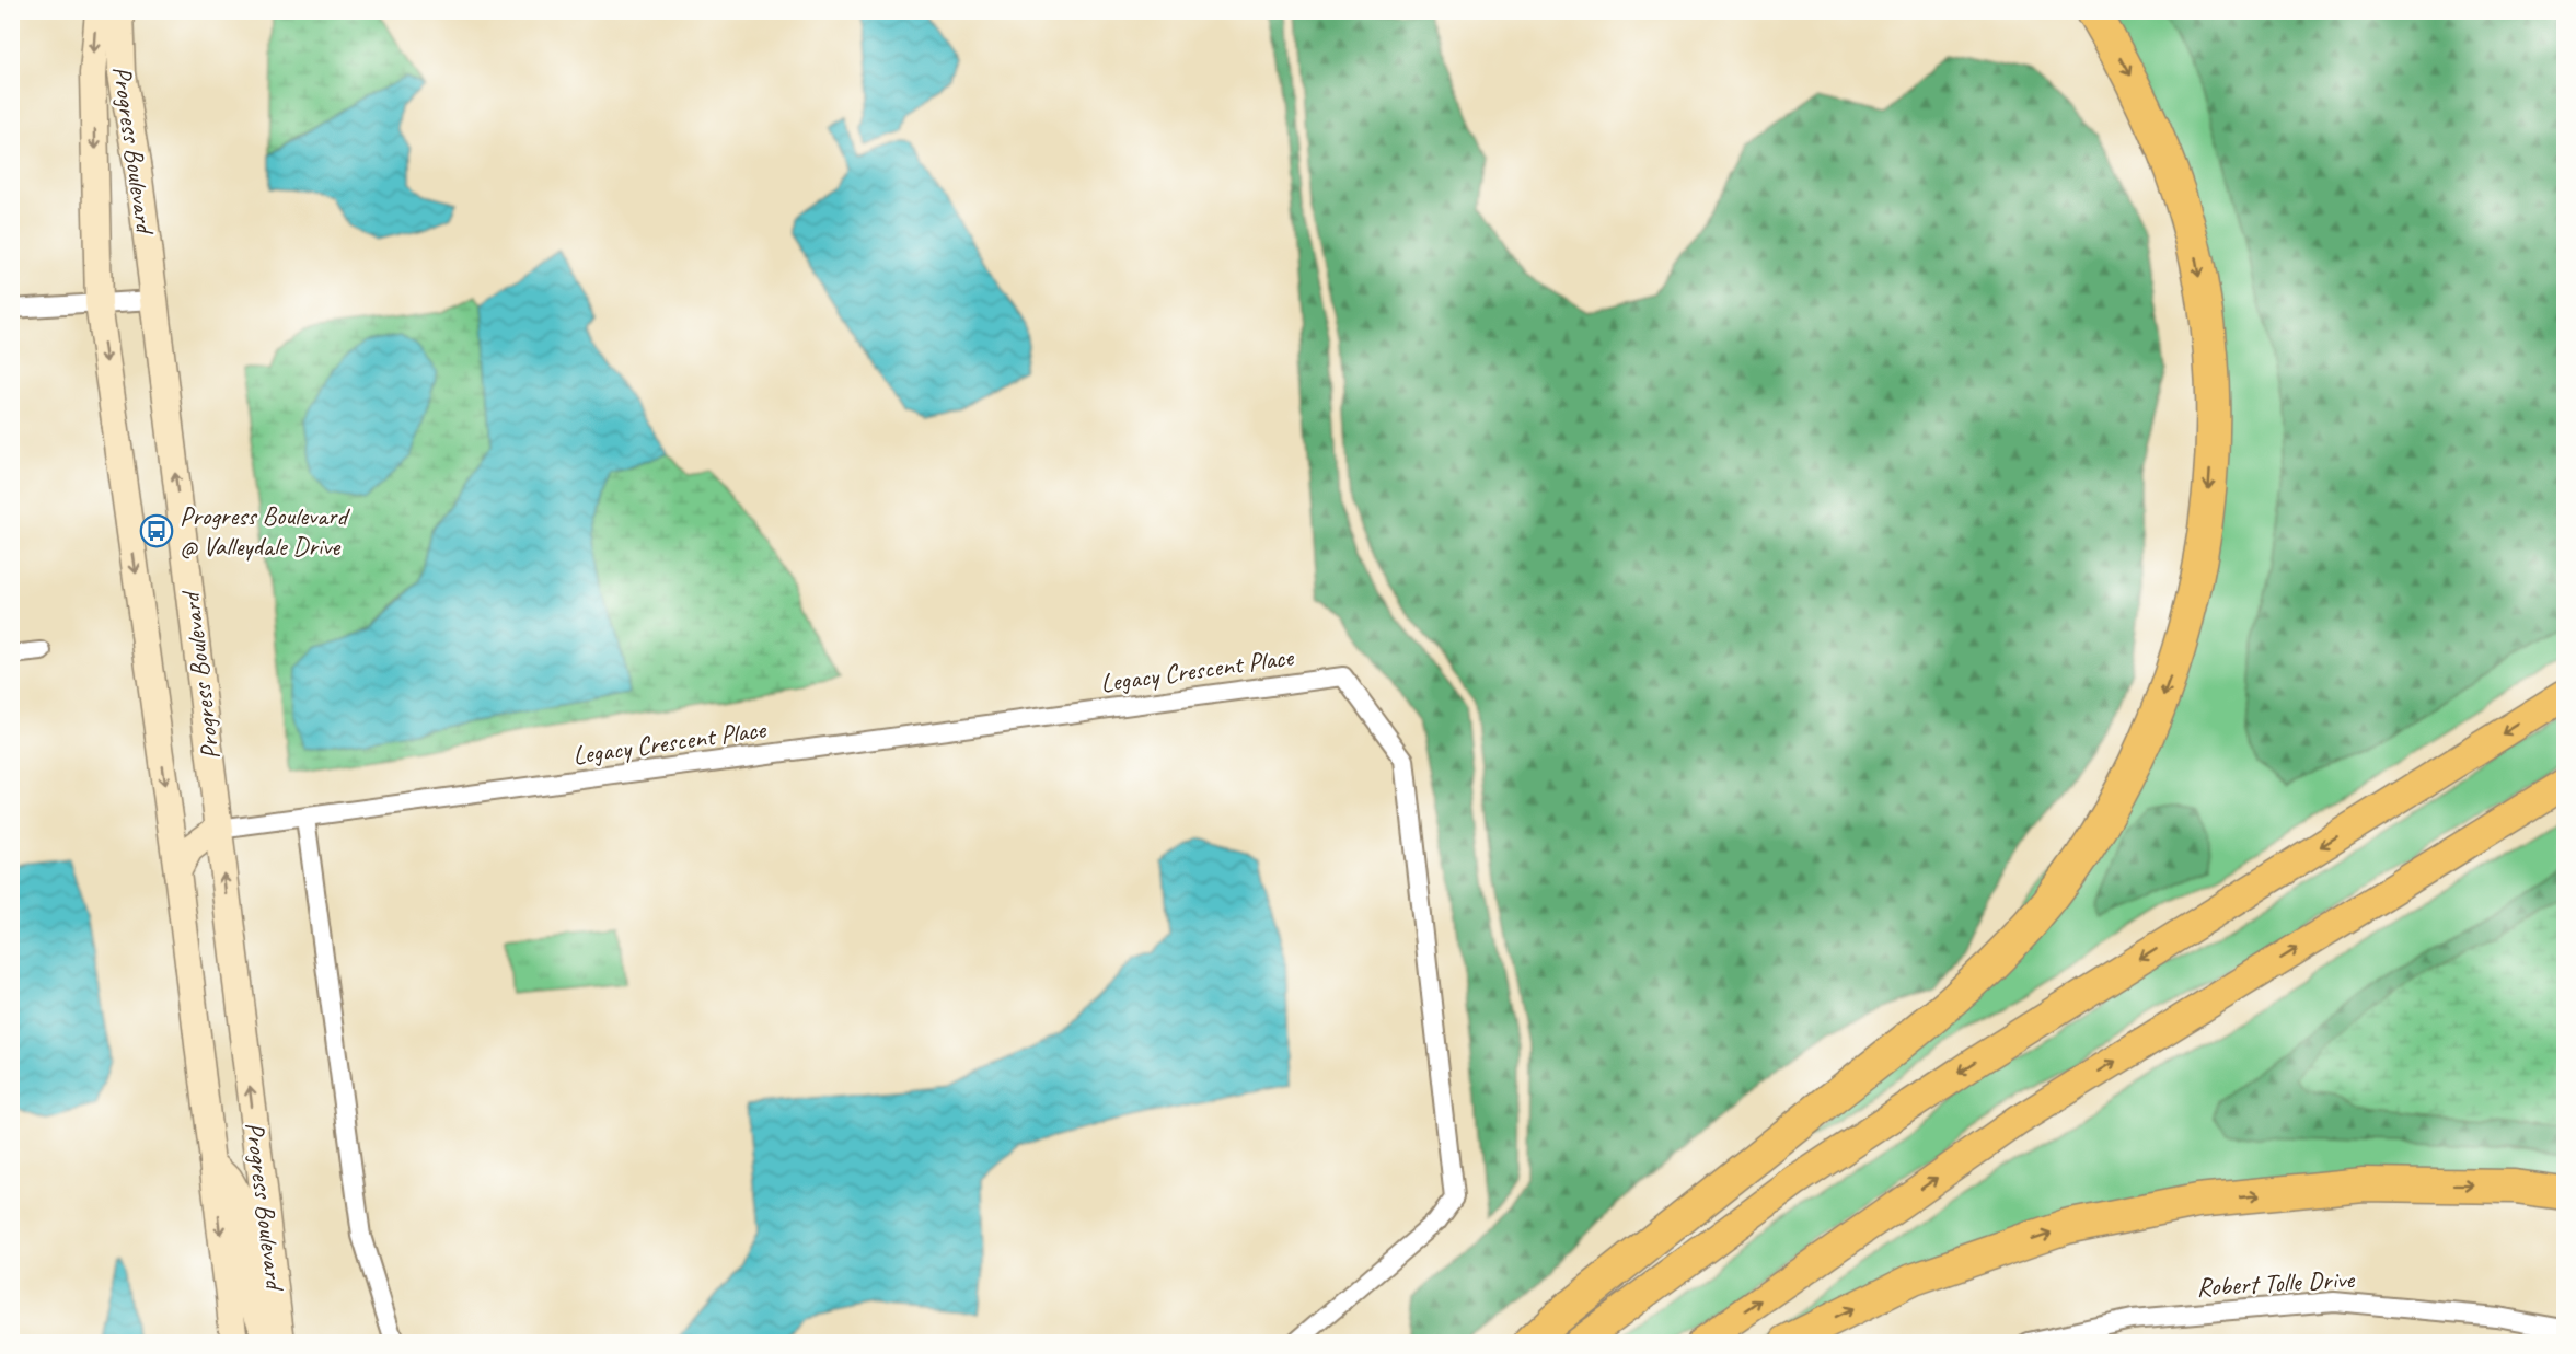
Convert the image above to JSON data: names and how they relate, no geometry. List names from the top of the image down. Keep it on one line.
{"streets":{"main road":["Progress Boulevard"],"street":["Legacy Crescent Place","Robert Tolle Drive"]},"crossings":[["Progress Boulevard","Legacy Crescent Place"]],"places":{"bus stop":["Progress Boulevard @ Valleydale Drive"]}}
